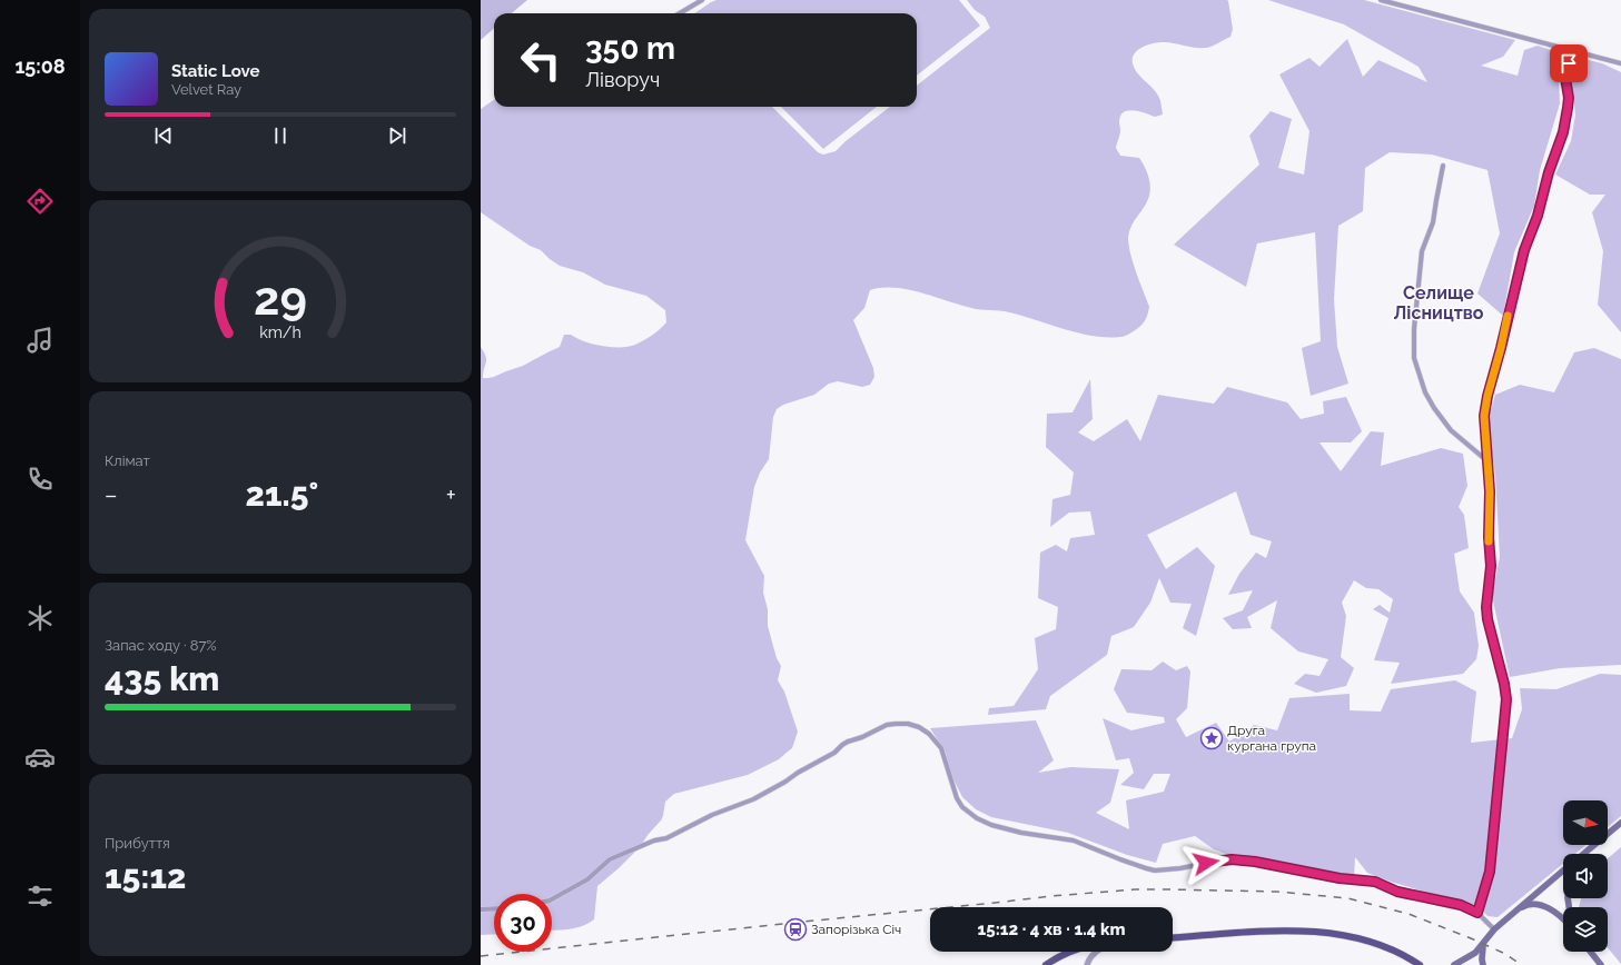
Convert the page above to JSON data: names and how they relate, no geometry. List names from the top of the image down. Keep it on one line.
{"districts":["Селище Лісництво"],"places":{"place":["Друга кургана група"],"station":["Запорізька Січ"]},"north":"right","page":{"tabs":"15:08","turn":["350 m","Ліворуч"],"song":["Static Love","Velvet Ray"],"tile":["Клімат",["Запас ходу · 87%","435 km"],["Прибуття","15:12"]],"heat":["−","21.5°","+"],"limit":"30","trip":"15:12 · 4 хв · 1.4 km","gauge":["29","km/h"]}}
